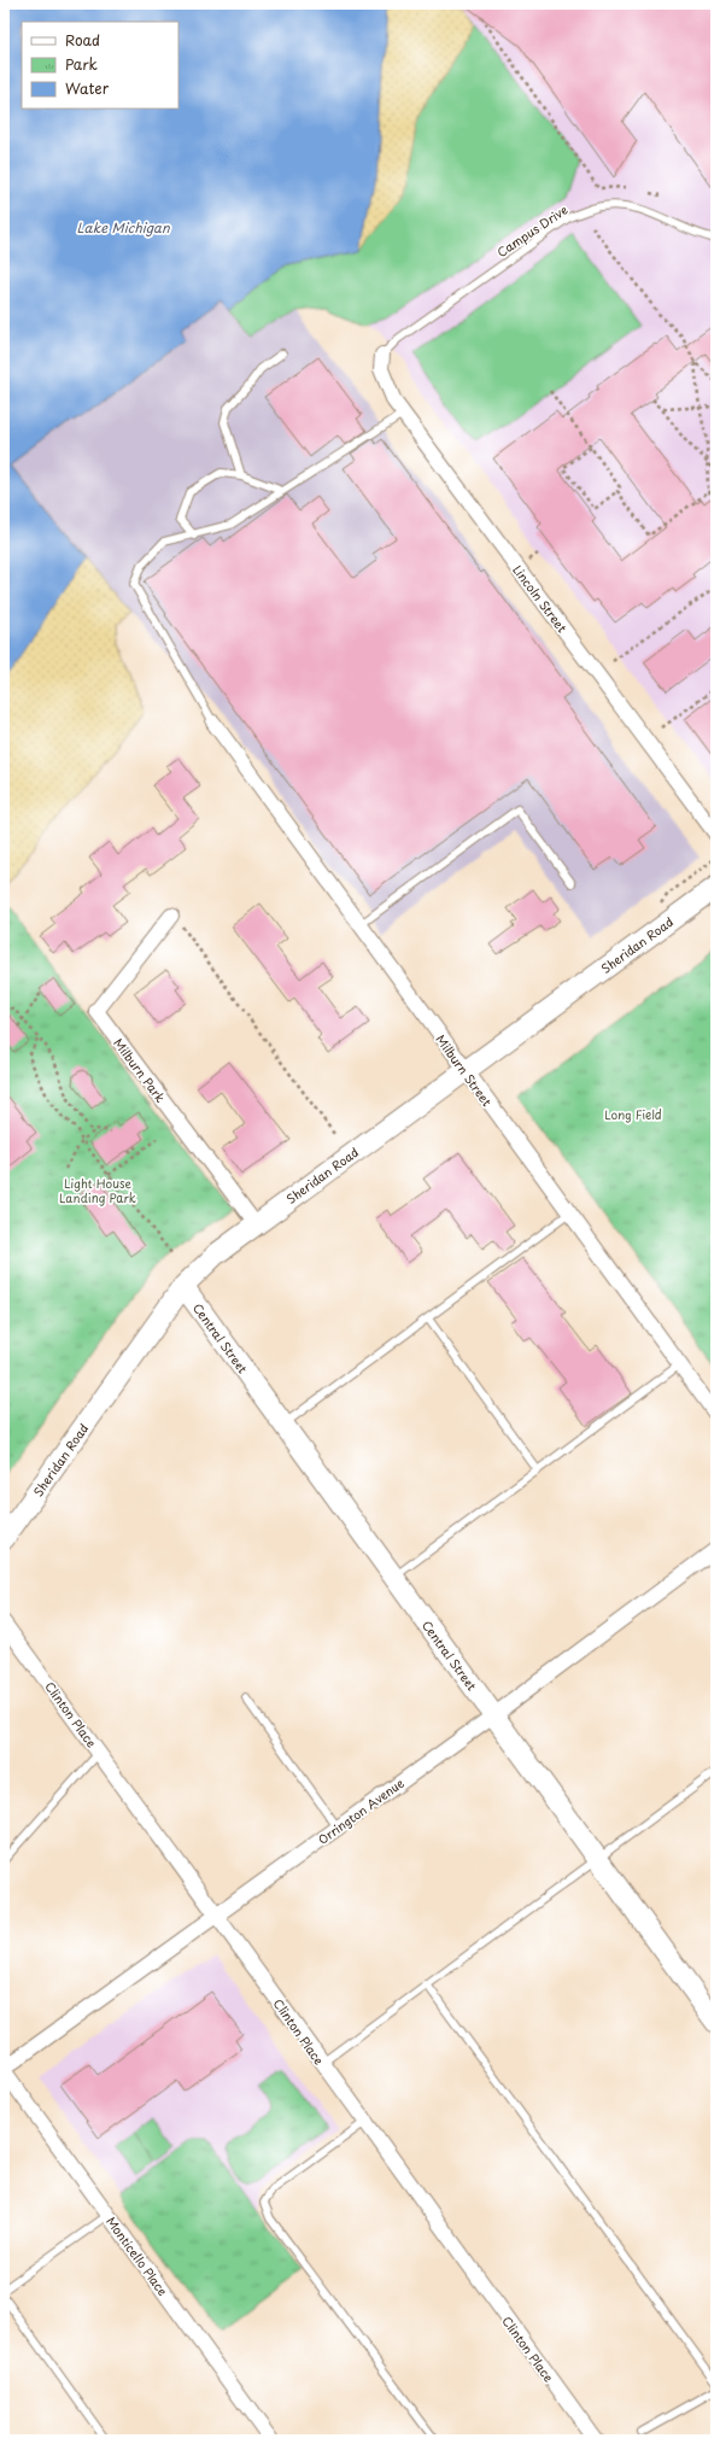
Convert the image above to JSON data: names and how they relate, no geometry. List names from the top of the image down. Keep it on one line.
{"streets":{"main road":["Sheridan Road","Central Street"],"street":["Lincoln Street","Milburn Park","Milburn Street","Clinton Place","Orrington Avenue","Monticello Place"],"lane":["Campus Drive"]},"crossings":[["Campus Drive","Lincoln Street"],["Sheridan Road","Milburn Park"],["Sheridan Road","Milburn Street"],["Sheridan Road","Central Street"],["Central Street","Orrington Avenue"],["Clinton Place","Orrington Avenue"],["Orrington Avenue","Monticello Place"]],"water":["Lake Michigan"],"parks":["Long Field","Light House Landing Park"],"legend":["Road","Park","Water"]}
